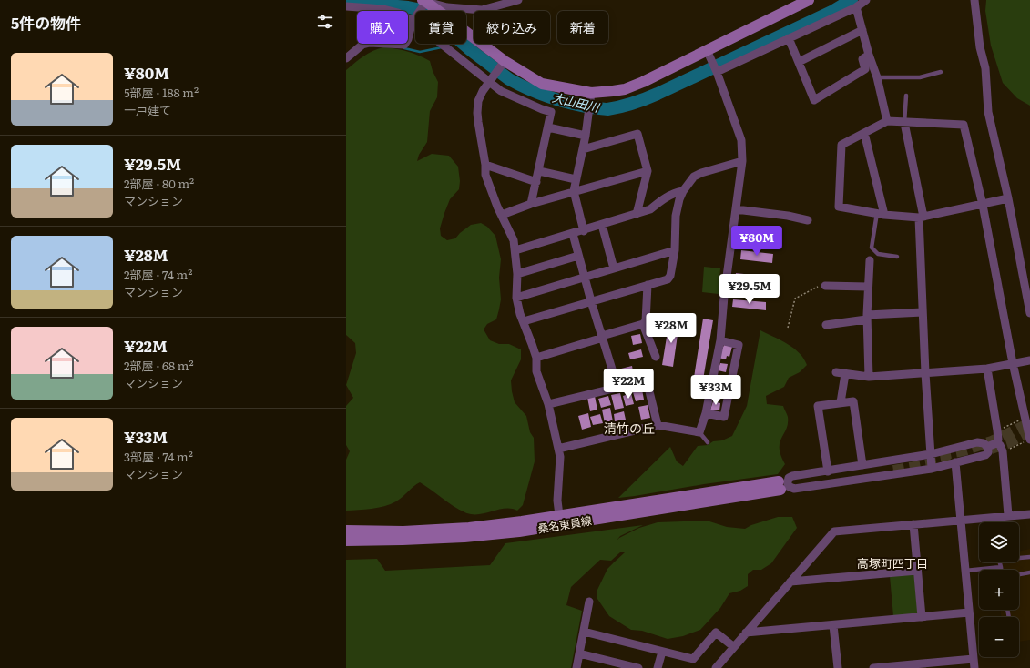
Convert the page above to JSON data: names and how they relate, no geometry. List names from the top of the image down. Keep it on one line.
{"streets":{"main road":["桑名東員線"]},"districts":["清竹の丘","高塚町四丁目"],"water":["大山田川"],"page":{"heading":"5件の物件","chip":["購入","賃貸","絞り込み","新着"],"list":[{"name":"¥80M","note":"5部屋 · 188 m² · 一戸建て"},{"name":"¥29.5M","note":"2部屋 · 80 m² · マンション"},{"name":"¥28M","note":"2部屋 · 74 m² · マンション"},{"name":"¥22M","note":"2部屋 · 68 m² · マンション"},{"name":"¥33M","note":"3部屋 · 74 m² · マンション"}],"price":["¥80M","¥29.5M","¥28M","¥22M","¥33M"],"map_buttons":["+","−"]}}
